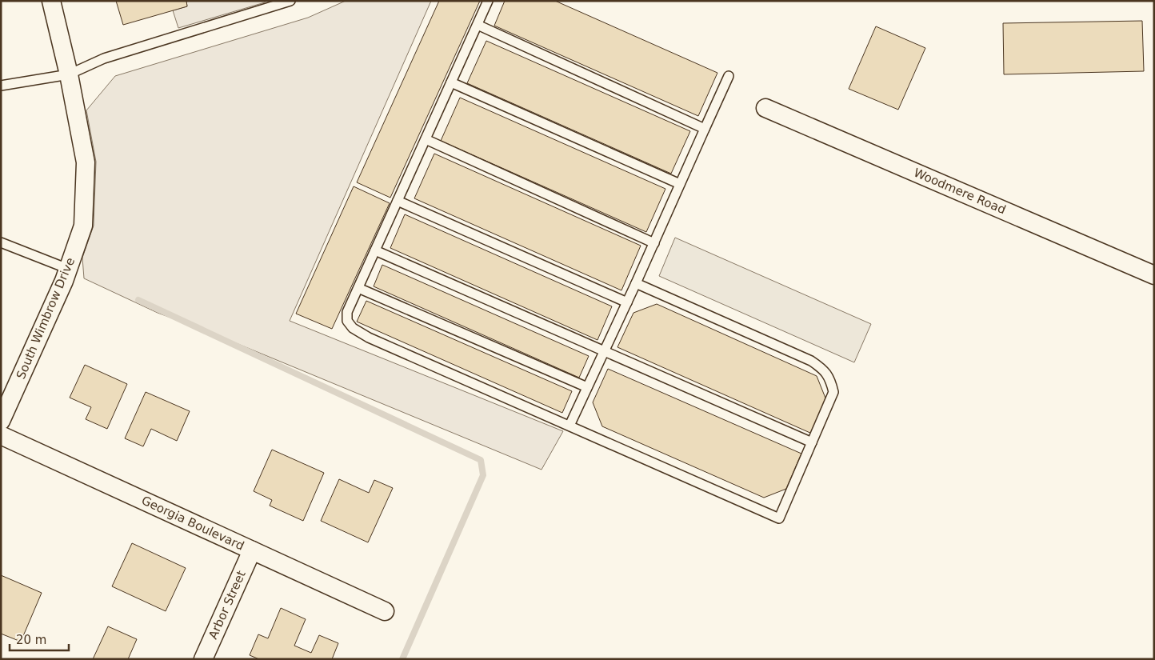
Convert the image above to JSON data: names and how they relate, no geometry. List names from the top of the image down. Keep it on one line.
{"streets":{"street":["Woodmere Road","South Wimbrow Drive","Georgia Boulevard","Arbor Street"]},"crossings":[["Georgia Boulevard","Arbor Street"]],"scale_bar":"20 m"}
